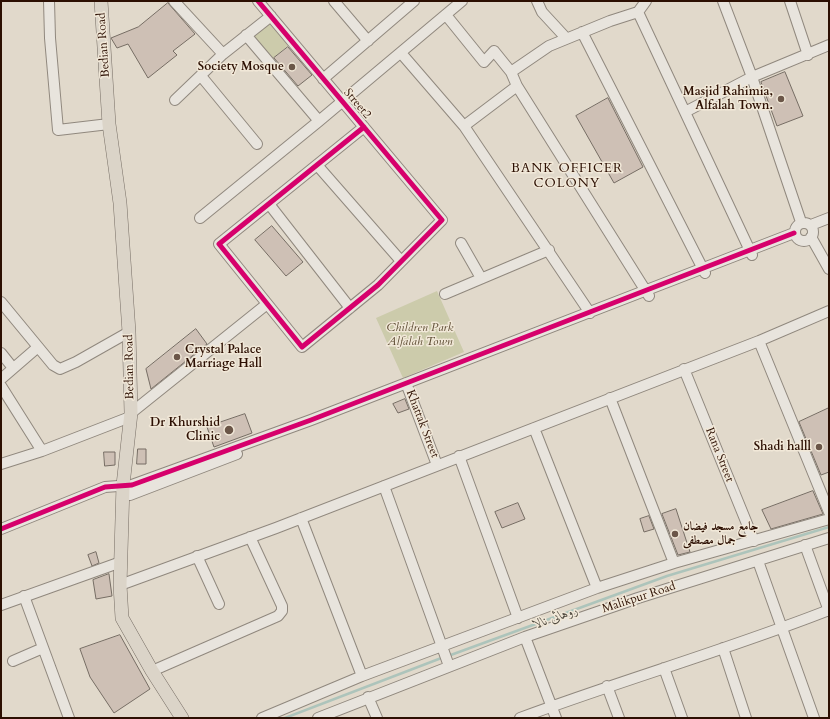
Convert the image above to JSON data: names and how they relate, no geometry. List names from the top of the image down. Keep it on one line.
{"streets":{"main road":["Bedian Road"],"street":["Street2","Khattak Street","Rana Street","Malikpur Road"]},"districts":["BANK OFFICER COLONY"],"water":["روہائی نالا"],"parks":["Children Park Alfalah Town"],"places":["Society Mosque","Masjid Rahimia, Alfalah Town.","Crystal Palace Marriage Hall","Dr Khurshid Clinic","Shadi halll","جامع مسجد فیضان جمال مصطفی"]}
